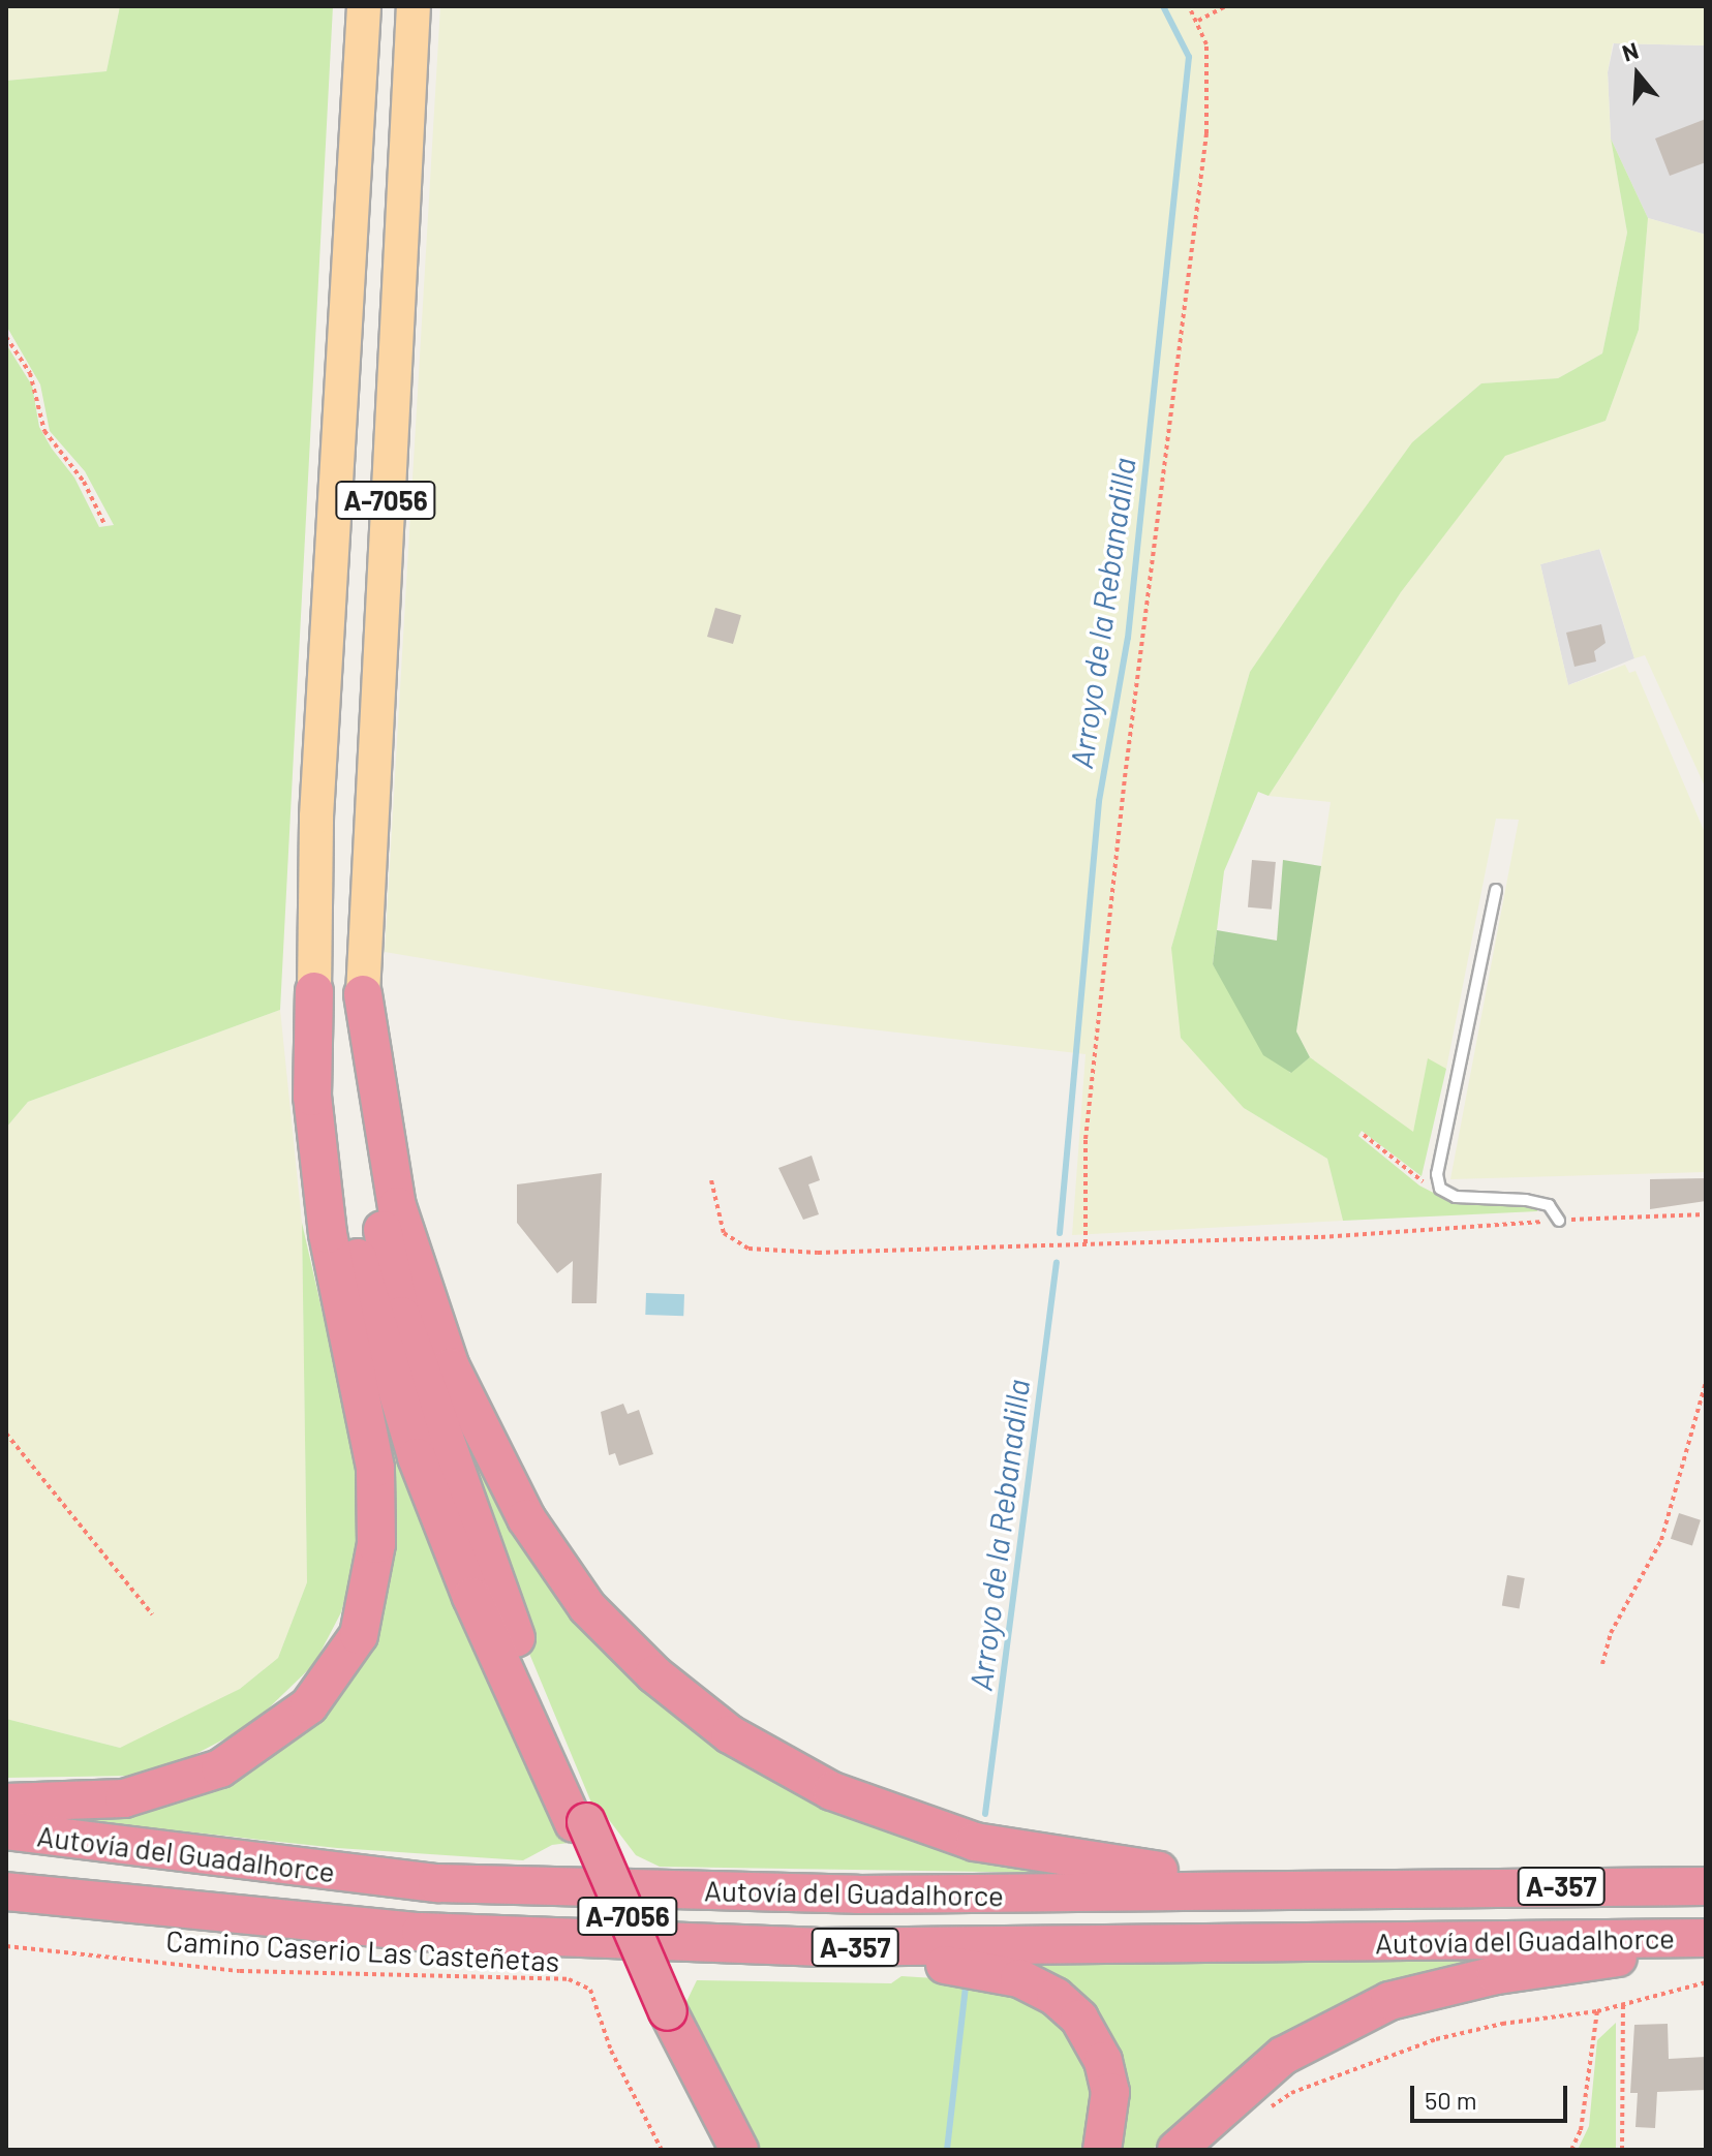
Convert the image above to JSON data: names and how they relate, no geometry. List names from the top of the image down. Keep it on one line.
{"streets":{"highway":["Autovía del Guadalhorce","A-357"],"main road":["A-7056"],"path":["Camino Caserio Las Casteñetas"]},"water":["Arroyo de la Rebanadilla"],"scale_bar":"50 m","north":"top"}
